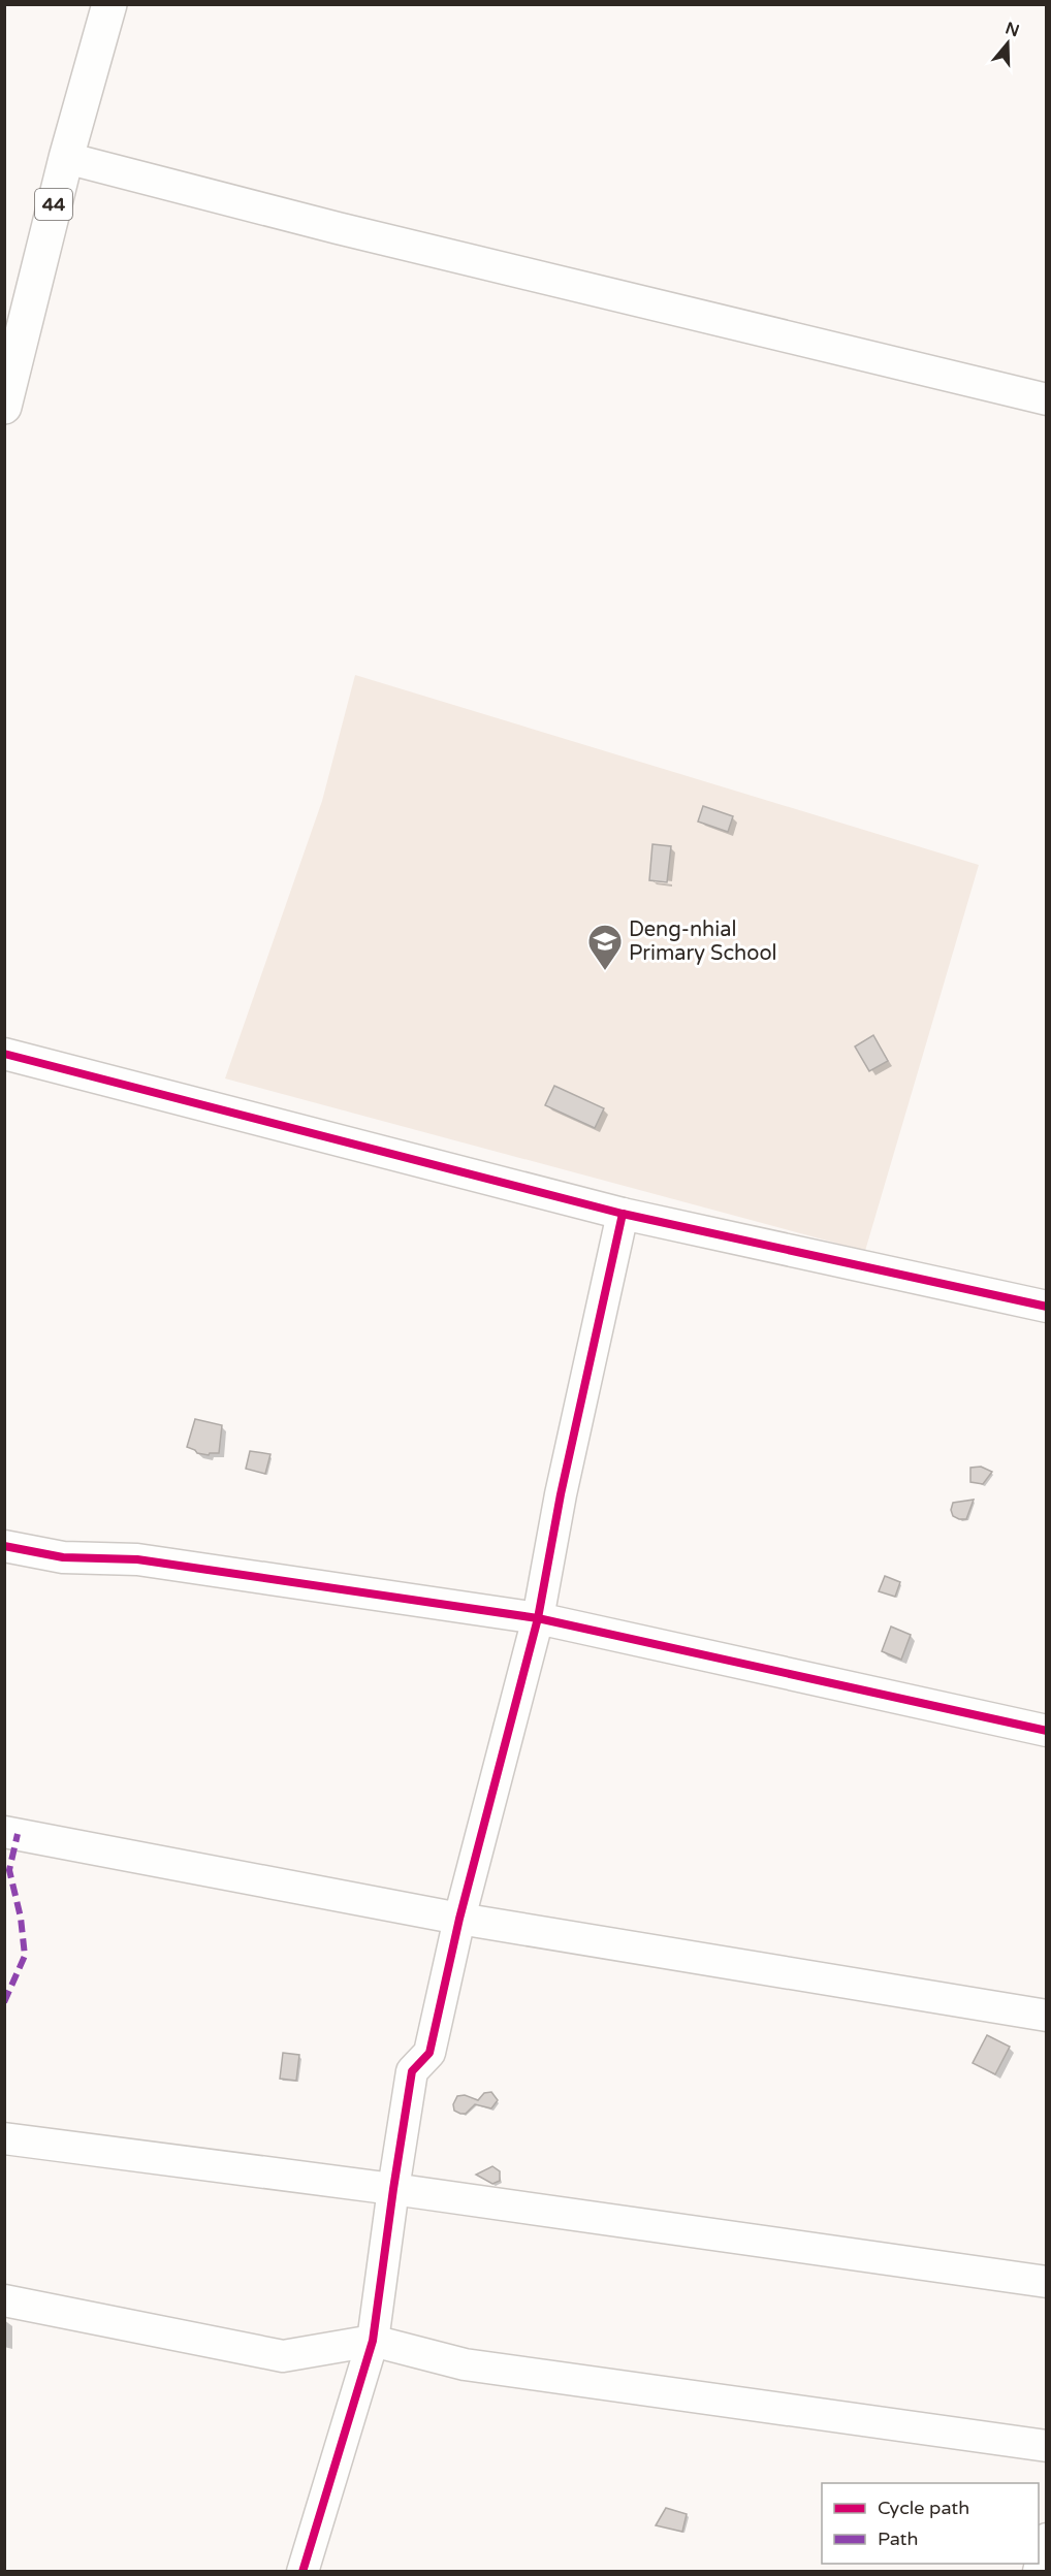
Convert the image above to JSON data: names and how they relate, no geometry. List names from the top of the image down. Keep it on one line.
{"streets":{"main road":["44"]},"places":{"school or university":["Deng-nhial Primary School"]},"legend":["Cycle path","Path"],"north":"top"}
